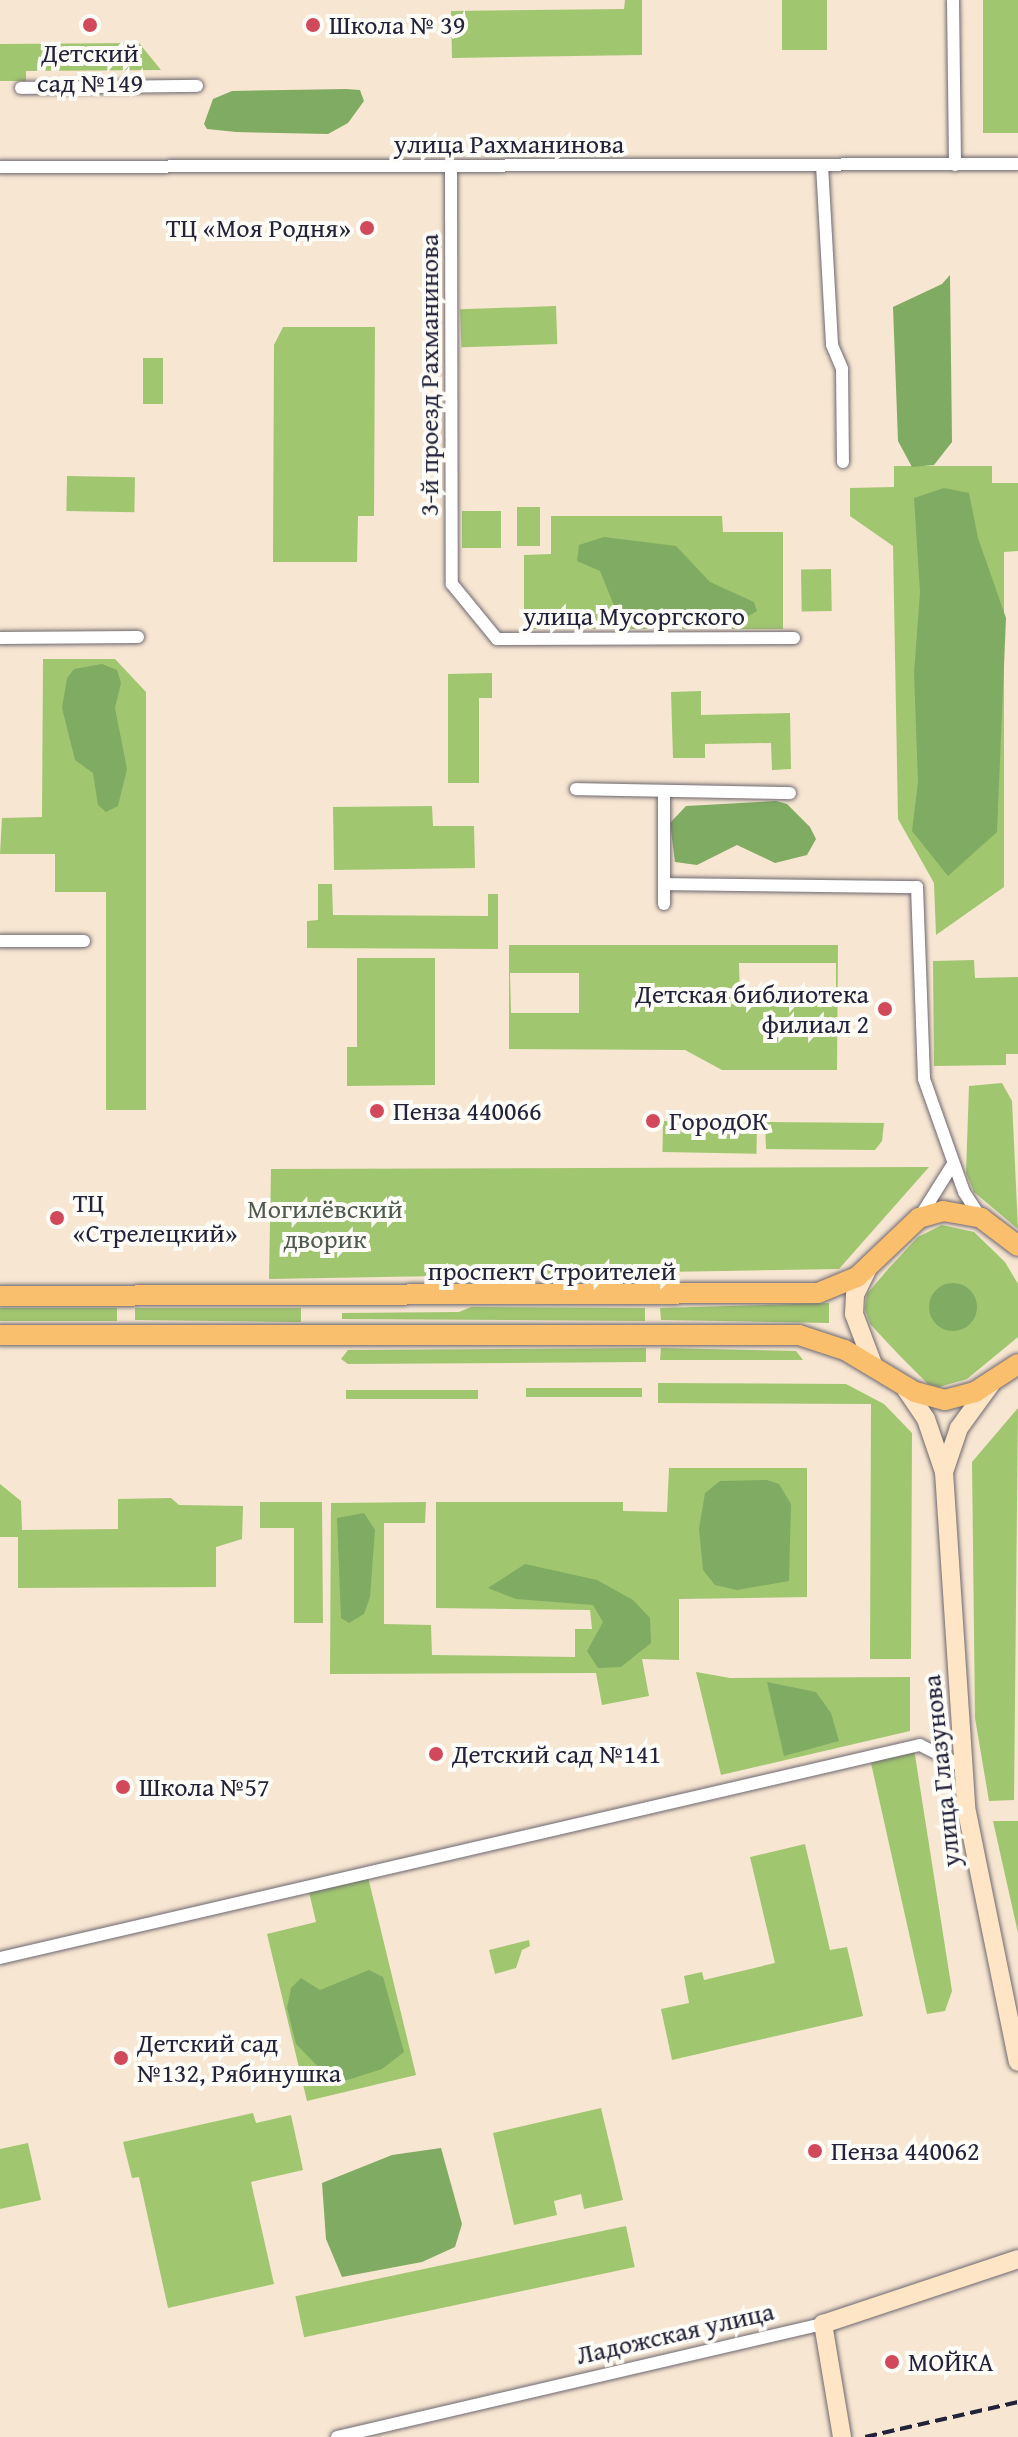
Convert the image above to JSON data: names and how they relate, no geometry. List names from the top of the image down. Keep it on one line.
{"streets":{"main road":["проспект Строителей"],"street":["улица Рахманинова","3-й проезд Рахманинова","улица Мусоргского","улица Глазунова","Ладожская улица"]},"crossings":[["улица Рахманинова","3-й проезд Рахманинова"],["3-й проезд Рахманинова","улица Мусоргского"]],"parks":["Могилёвский дворик"],"places":["Детский сад №149","Школа № 39","ТЦ «Моя Родня»","Детская библиотека филиал 2","Пенза 440066","ГородОК","ТЦ «Стрелецкий»","Детский сад №141","Школа №57","Детский сад №132, Рябинушка","Пенза 440062","МОЙКА"]}
